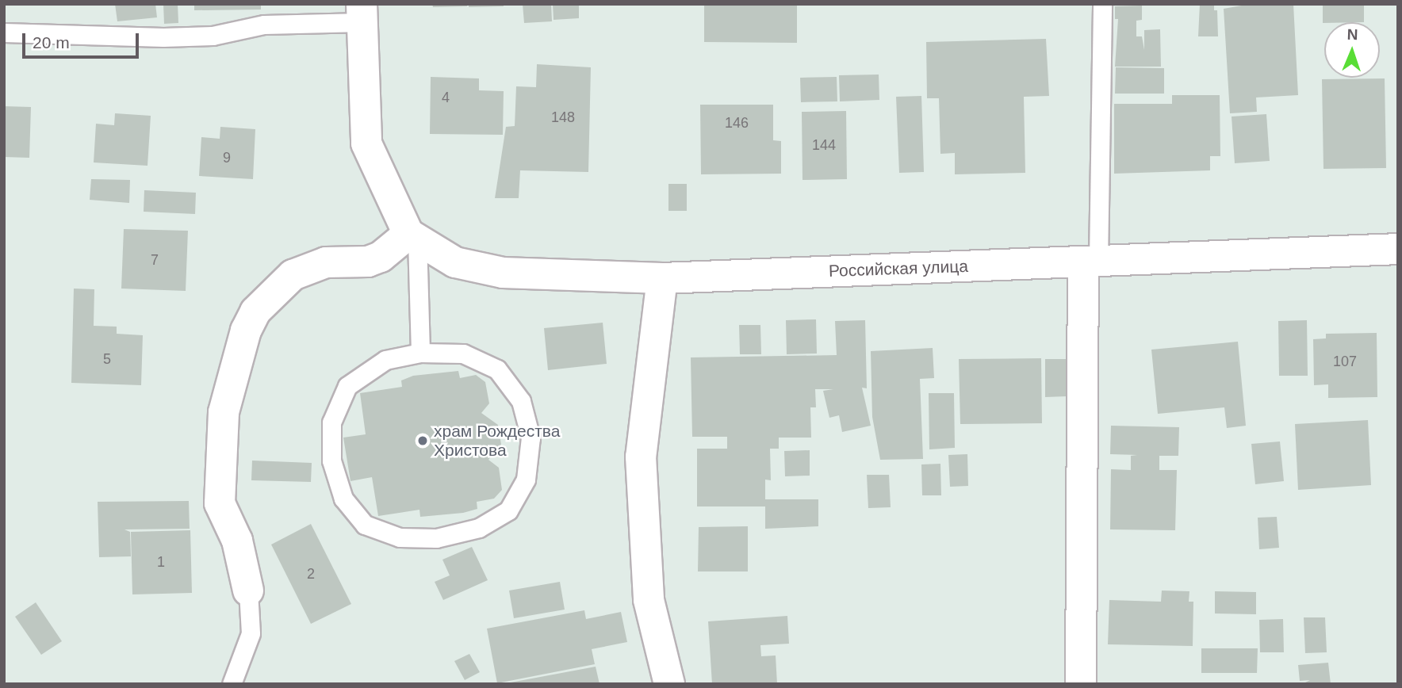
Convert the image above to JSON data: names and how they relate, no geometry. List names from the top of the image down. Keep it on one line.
{"streets":{"street":["Российская улица"]},"places":["храм Рождества Христова"],"house_numbers":["4","148","146","144","9","7","5","107","1","2"],"scale_bar":"20 m","north":"top"}
